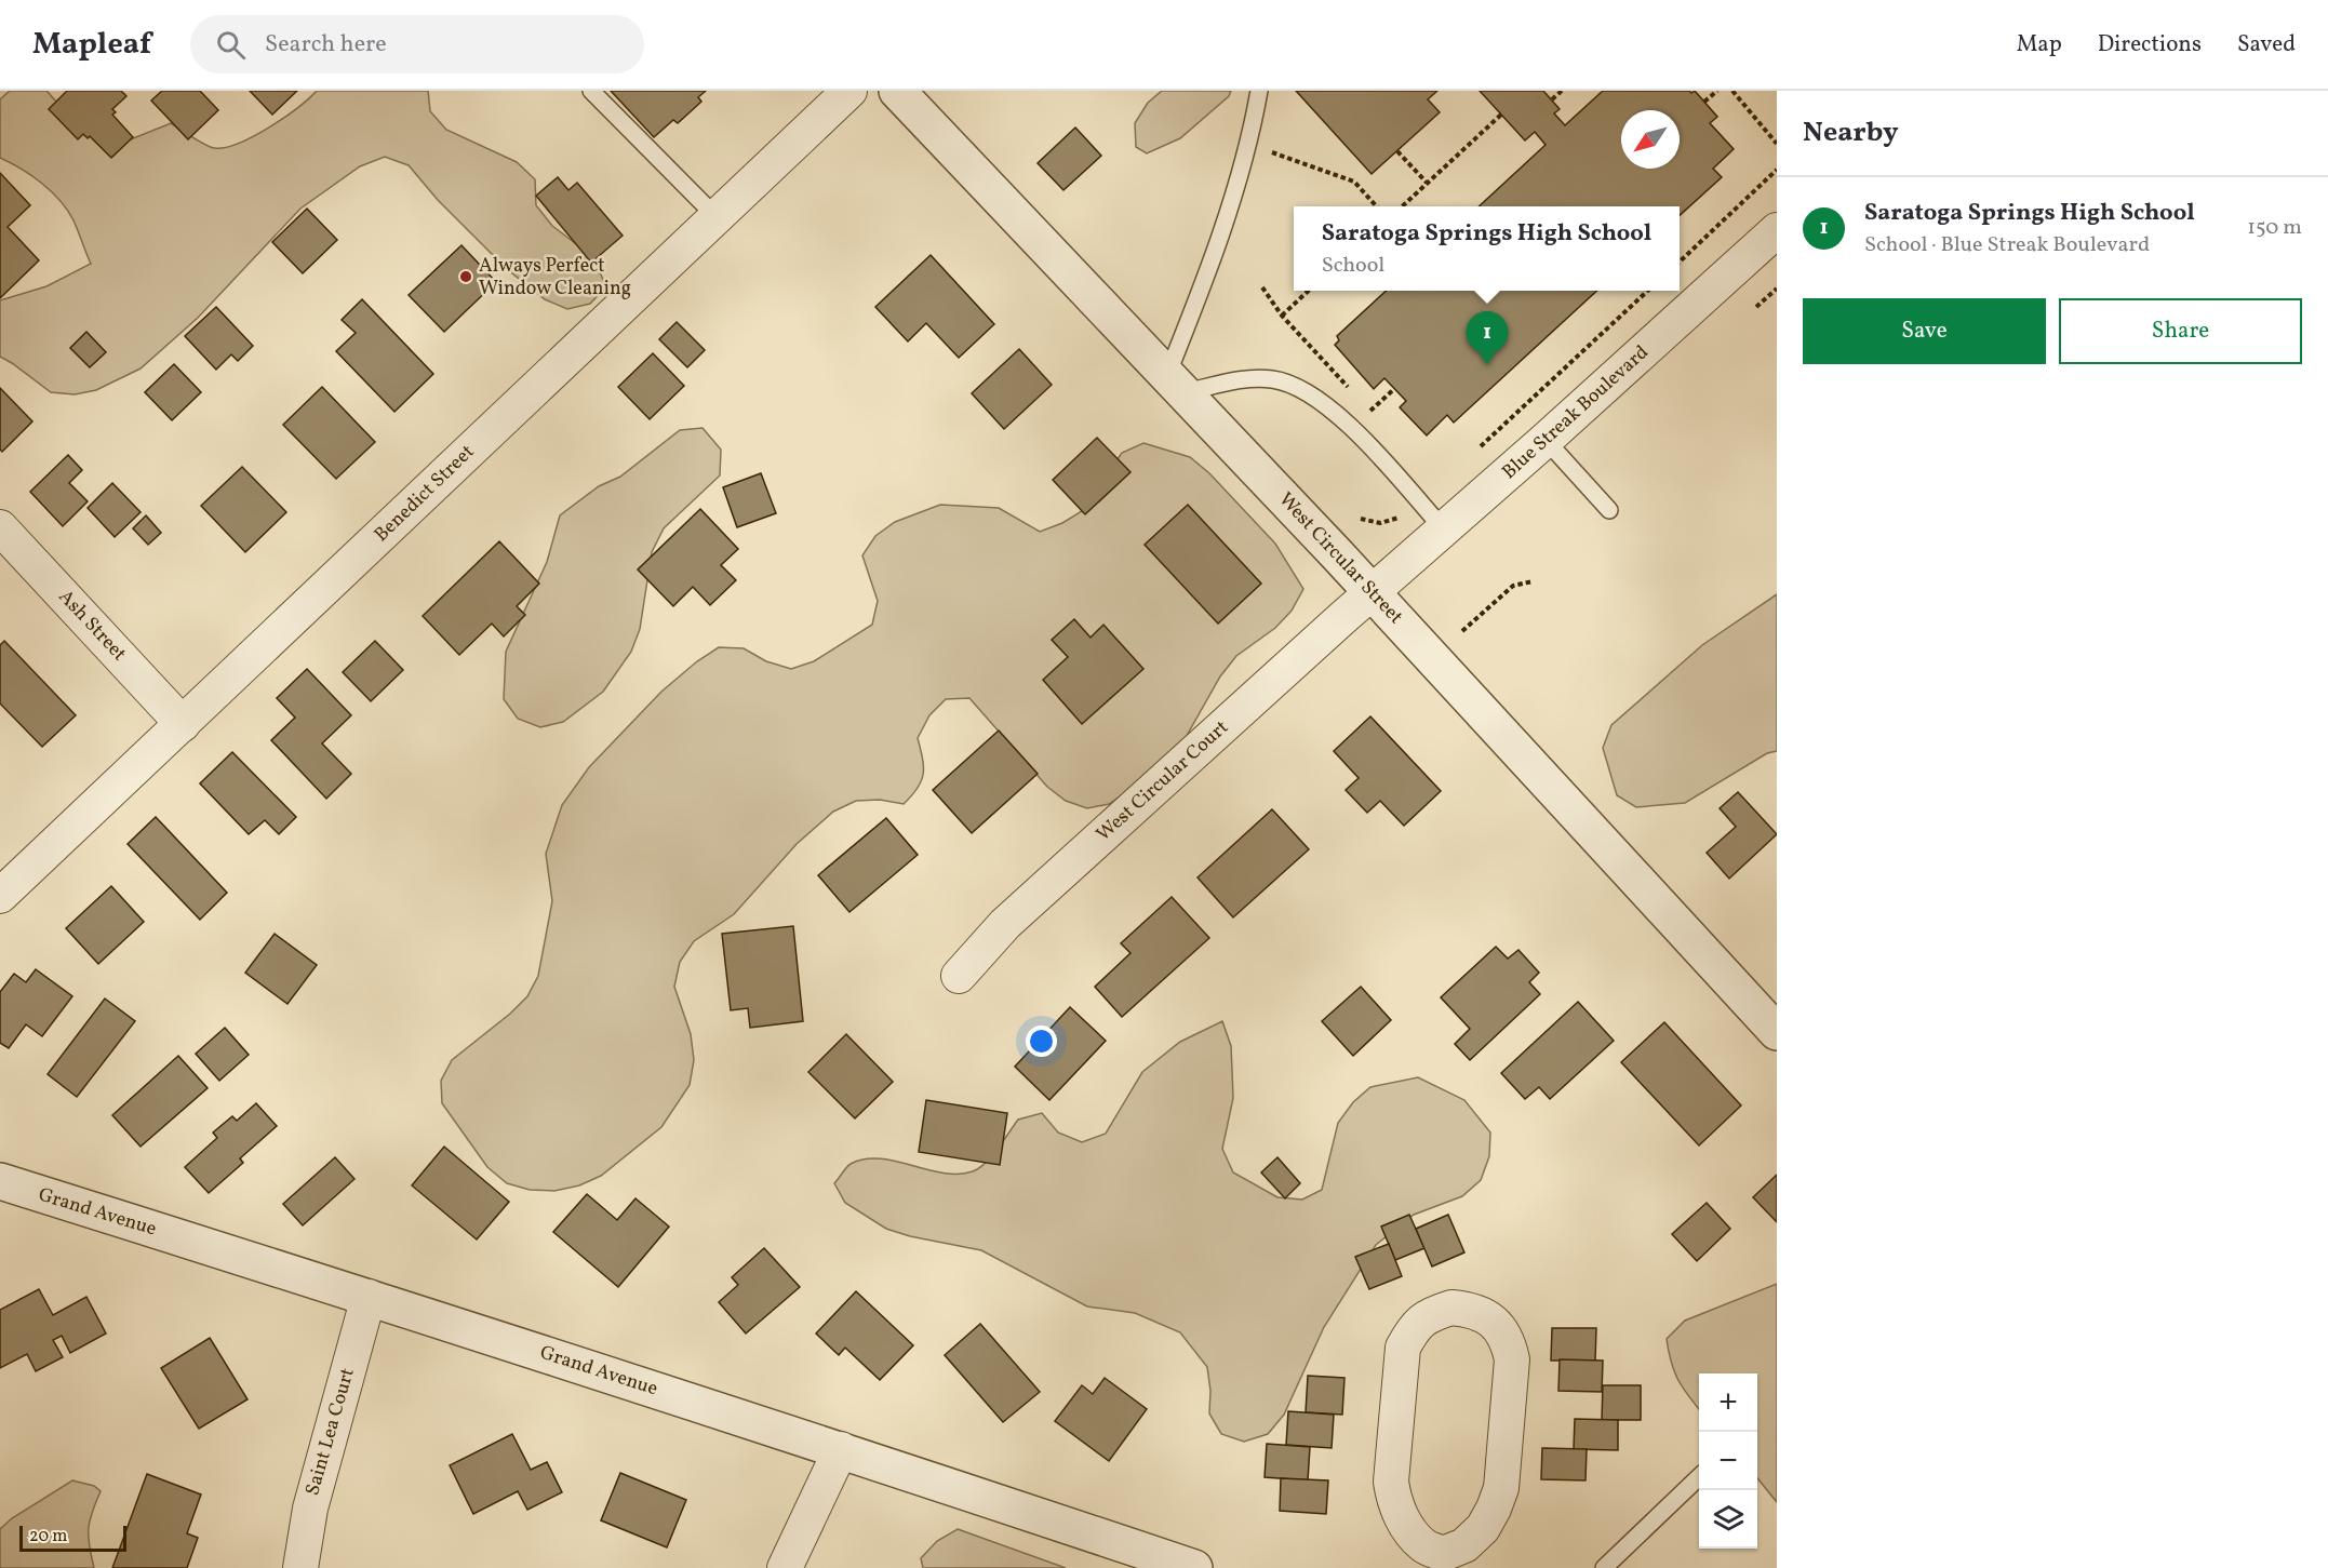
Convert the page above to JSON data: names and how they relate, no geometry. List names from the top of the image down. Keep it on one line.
{"streets":{"street":["Blue Streak Boulevard","Benedict Street","West Circular Street","Ash Street","West Circular Court","Grand Avenue","Saint Lea Court"]},"crossings":[["Blue Streak Boulevard","West Circular Street"],["Blue Streak Boulevard","West Circular Court"],["Benedict Street","Ash Street"],["West Circular Street","West Circular Court"],["Grand Avenue","Saint Lea Court"]],"places":["Always Perfect Window Cleaning"],"scale_bar":"20 m","north":"bottom left","page":{"header":"Mapleaf","search":"Search here","nav":["Map","Directions","Saved"],"heading":"Nearby","list":[{"mark":"1","name":"Saratoga Springs High School","note":"School · Blue Streak Boulevard","value":"150 m"}],"popup":["Saratoga Springs High School","School"],"buttons":["Save","Share"],"pins":"1","map_buttons":["+","−"],"scale":"20 m"}}
